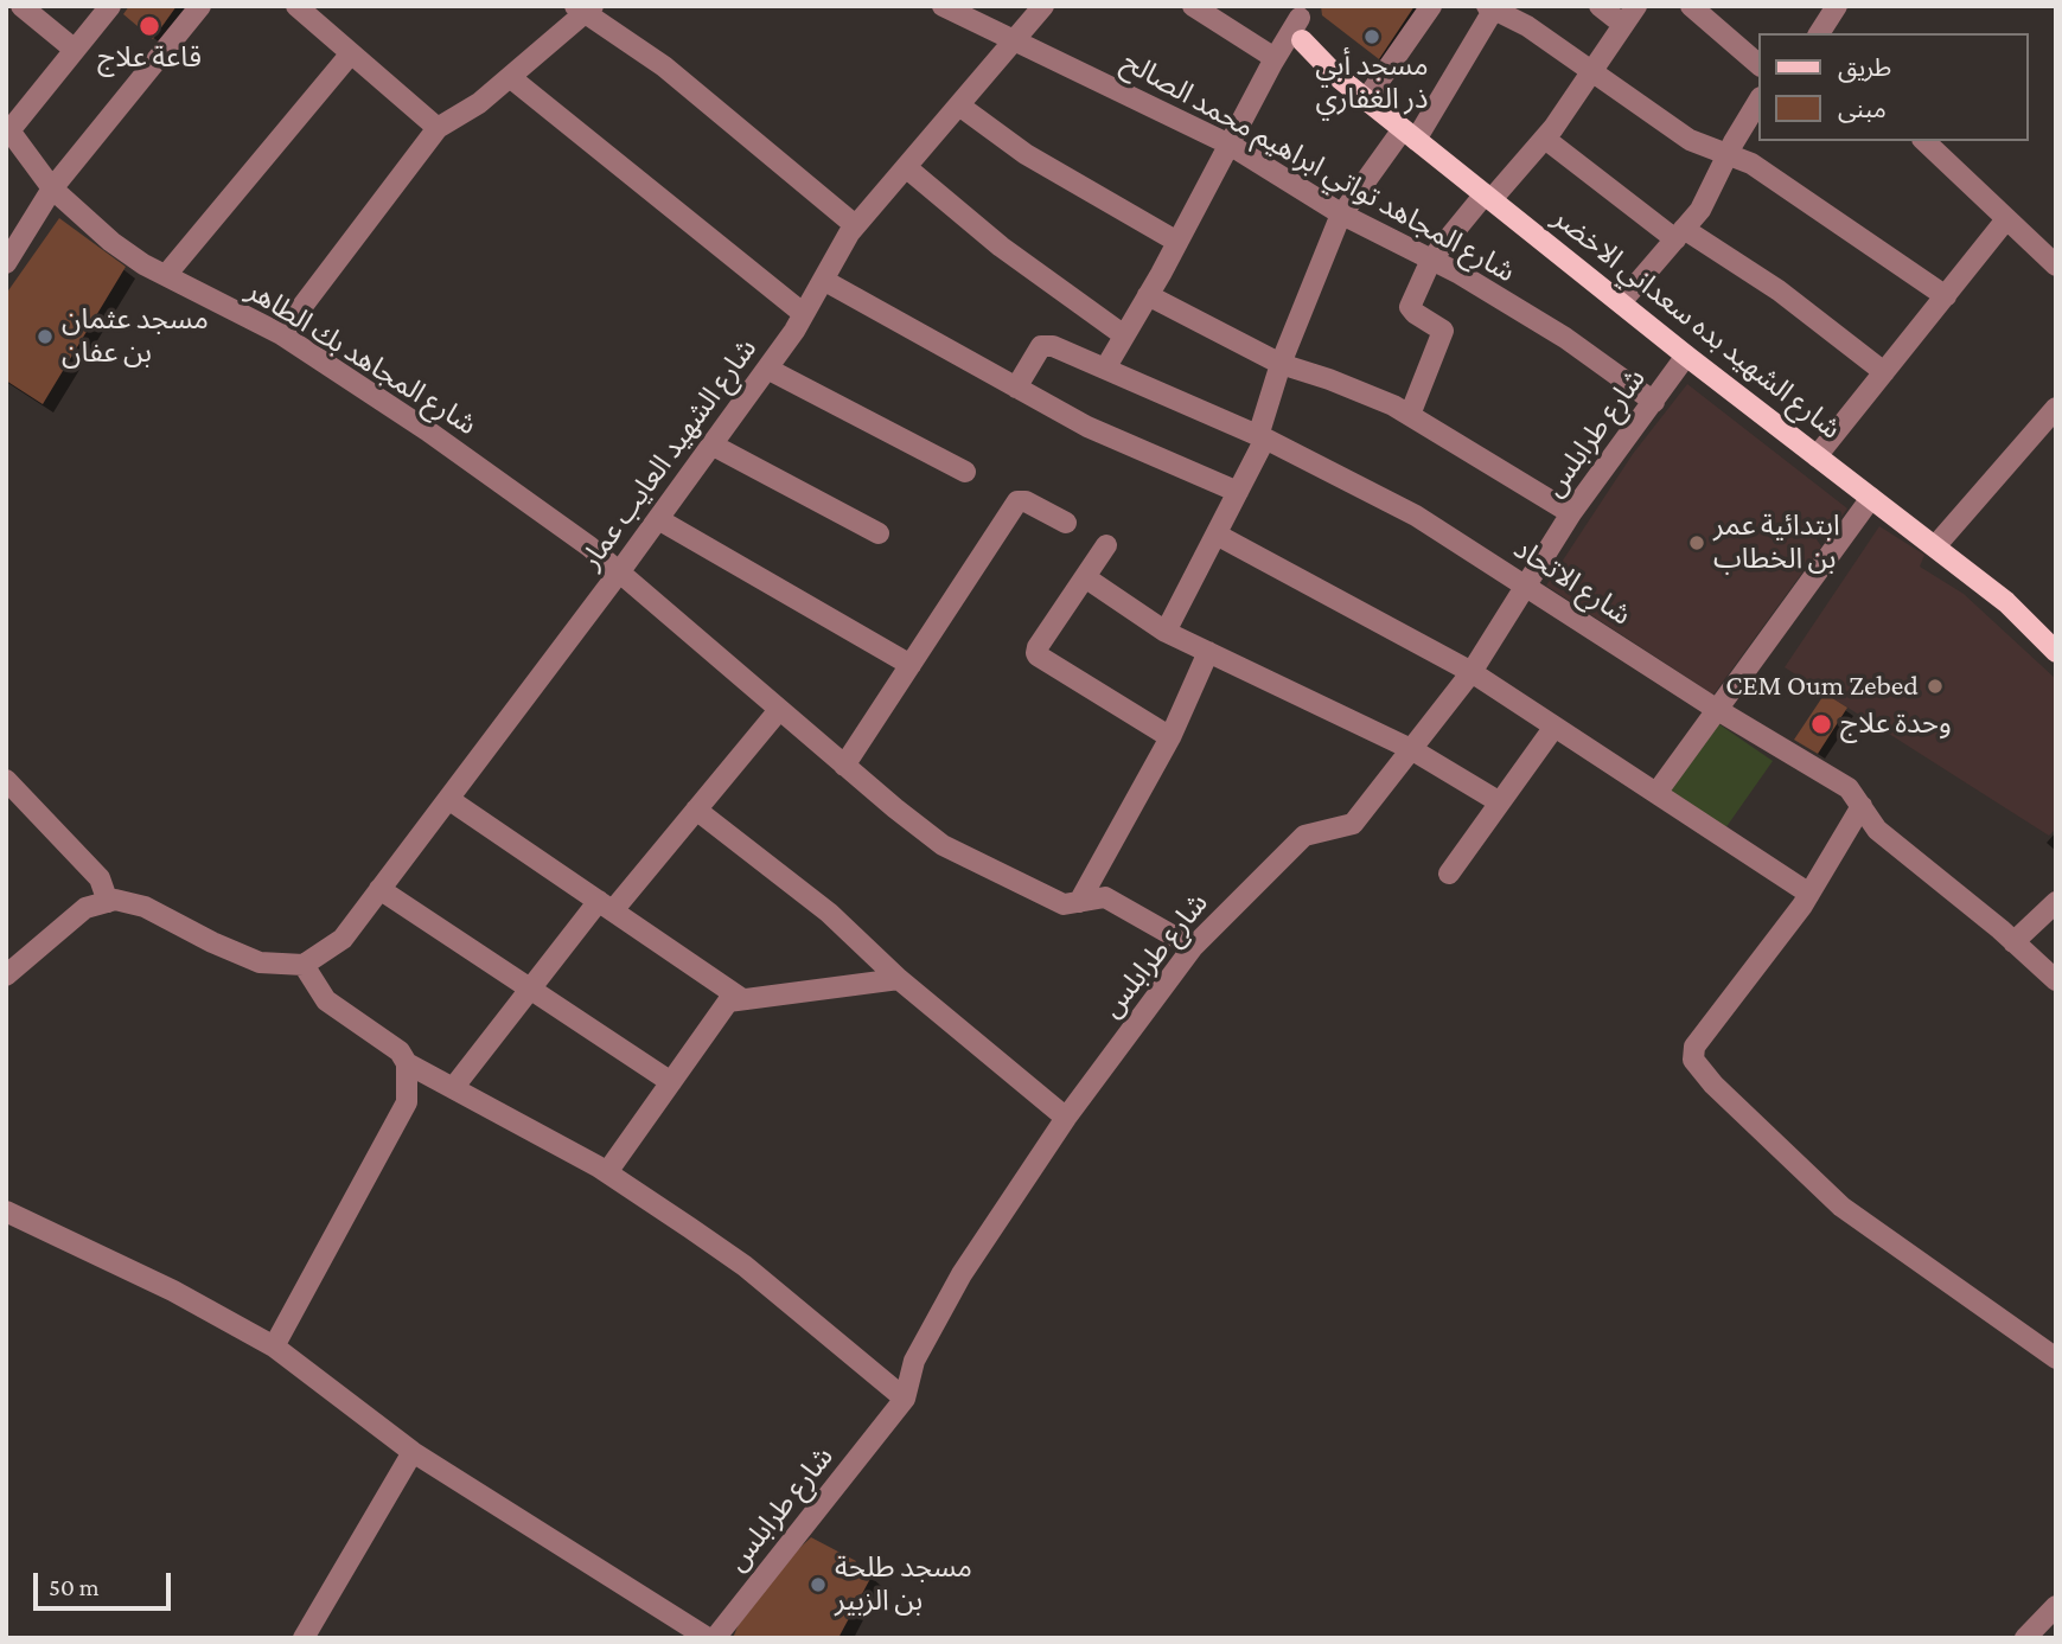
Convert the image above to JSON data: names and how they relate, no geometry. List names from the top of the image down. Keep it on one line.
{"streets":{"main road":["شارع الشهيد بده سعداني الاخضر"],"street":["شارع المجاهد تواتي ابراهيم محمد الصالح","شارع المجاهد بك الطاهر","شارع طرابلس","شارع الشهيد العايب عمار","شارع الاتحاد"]},"crossings":[["شارع المجاهد تواتي ابراهيم محمد الصالح","شارع طرابلس"],["شارع المجاهد تواتي ابراهيم محمد الصالح","شارع الشهيد العايب عمار"],["شارع الشهيد بده سعداني الاخضر","شارع طرابلس"],["شارع المجاهد بك الطاهر","شارع طرابلس"],["شارع المجاهد بك الطاهر","شارع الشهيد العايب عمار"],["شارع طرابلس","شارع الاتحاد"]],"places":["قاعة علاج","مسجد أبي ذر الغفاري","مسجد عثمان بن عفان","ابتدائية عمر بن الخطاب","CEM Oum Zebed","وحدة علاج","مسجد طلحة بن الزبير"],"legend":["طريق","مبنى"],"scale_bar":"50 m"}
